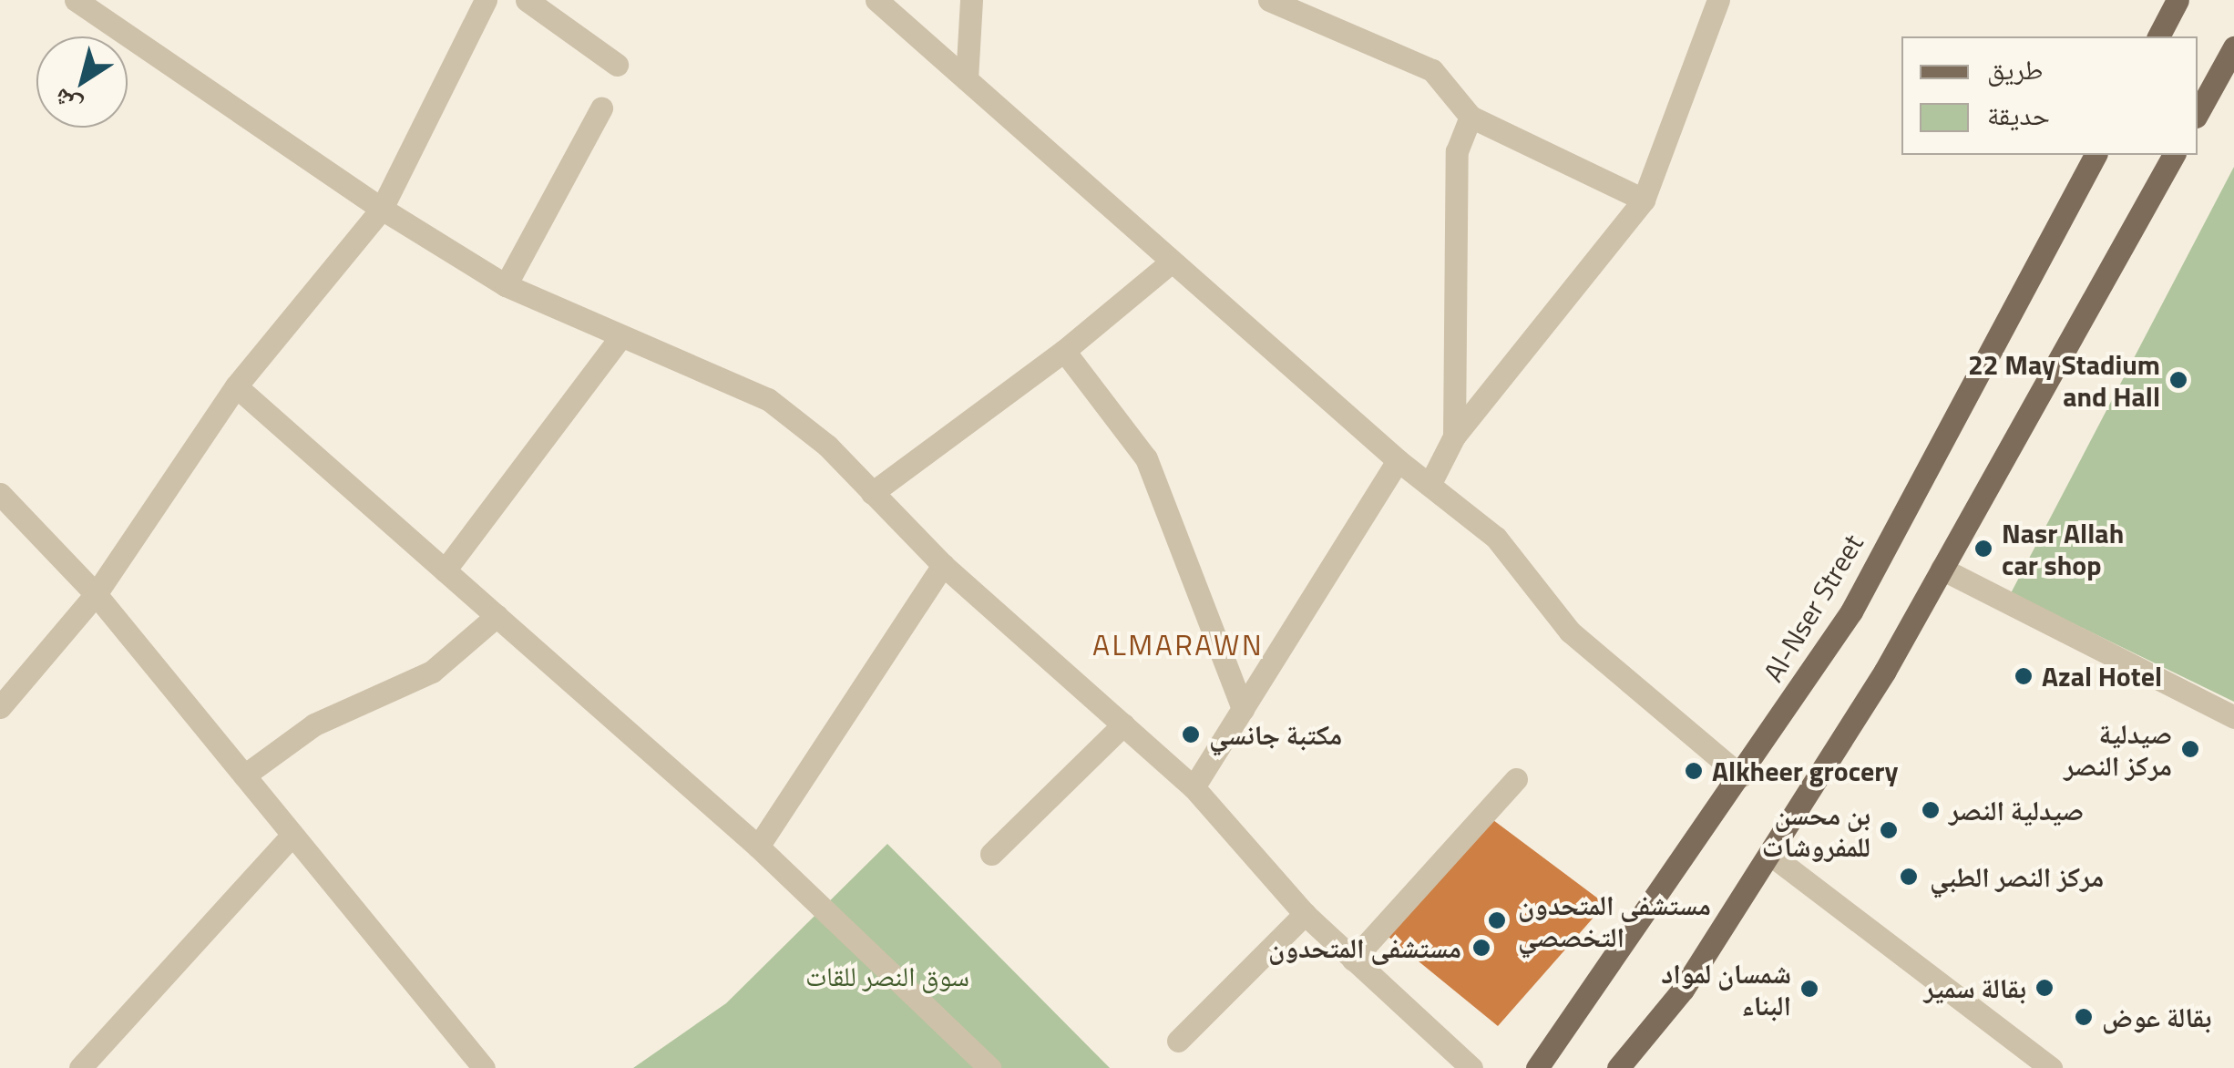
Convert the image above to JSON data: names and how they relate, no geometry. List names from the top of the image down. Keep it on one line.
{"streets":{"main road":["Al-Nser Street"]},"districts":["ALMARAWN"],"parks":["سوق النصر للقات"],"places":["22 May Stadium and Hall","Nasr Allah car shop","Azal Hotel","مكتبة جانسي","صيدلية مركز النصر","Alkheer grocery","صيدلية النصر","بن محسن للمفروشات","مركز النصر الطبي","مستشفى المتحدون التخصصي","مستشفى المتحدون","بقالة سمير","شمسان لمواد البناء","بقالة عوض"],"legend":["طريق","حديقة"],"north":"bottom left"}
